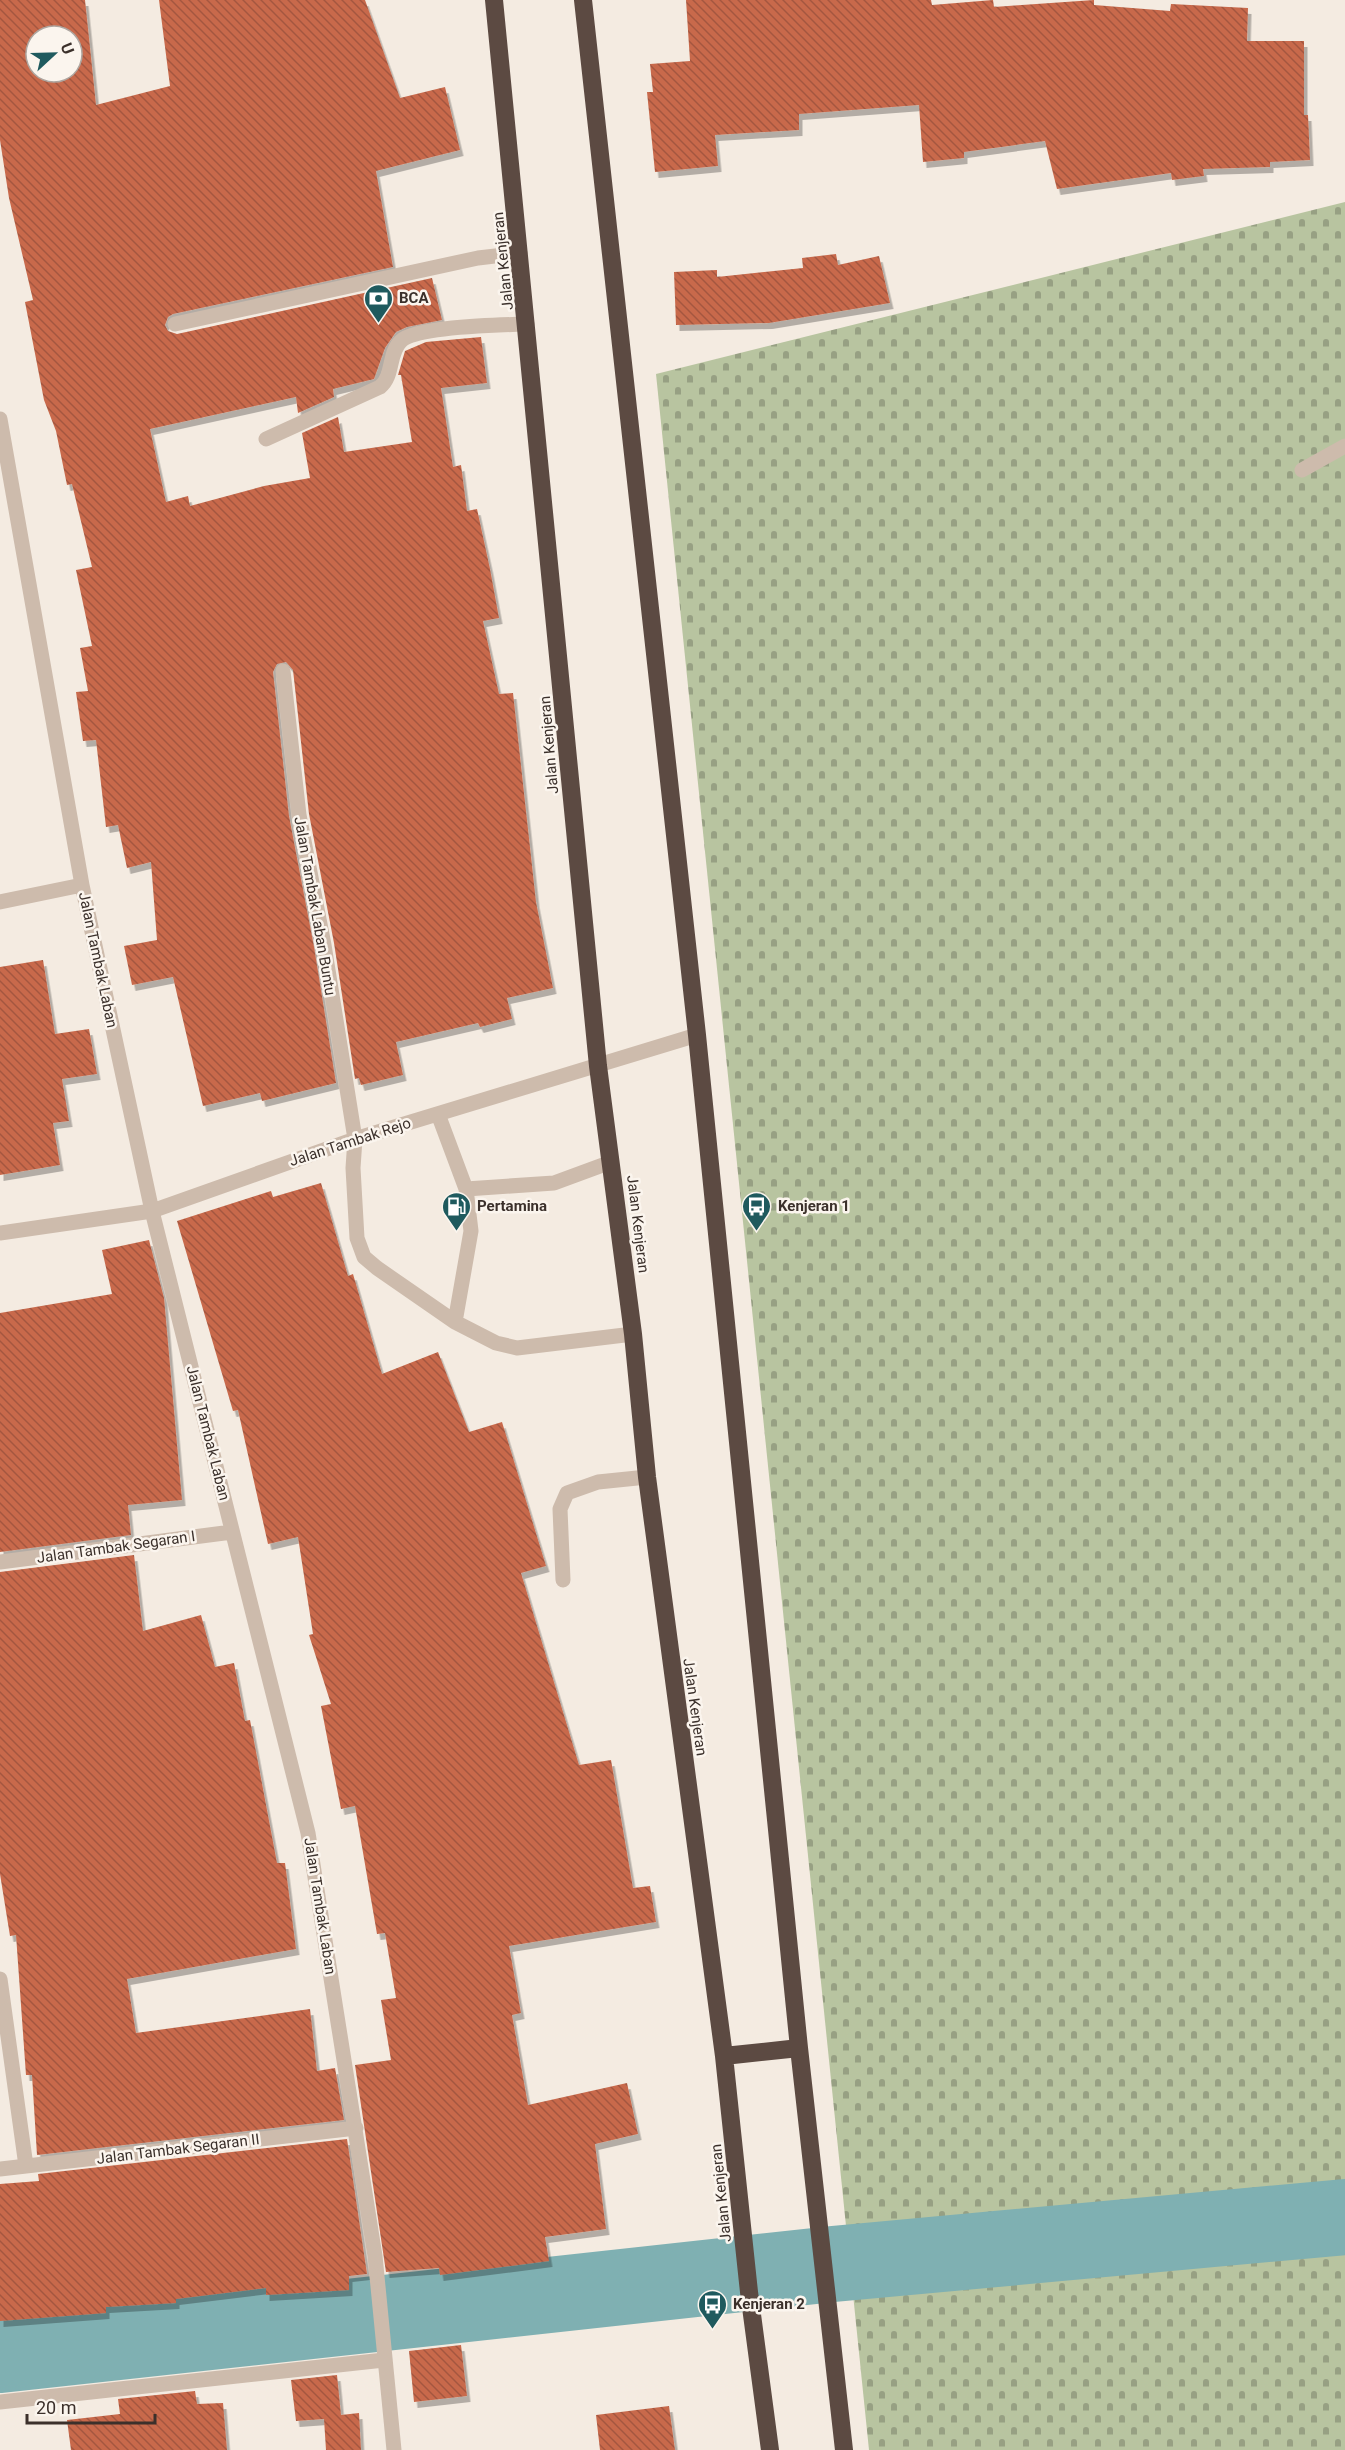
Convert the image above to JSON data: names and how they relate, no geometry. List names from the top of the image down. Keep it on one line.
{"streets":{"highway":["Jalan Kenjeran"],"street":["Jalan Tambak Laban Buntu","Jalan Tambak Laban","Jalan Tambak Rejo","Jalan Tambak Segaran I","Jalan Tambak Segaran II"]},"crossings":[["Jalan Kenjeran","Jalan Tambak Laban Buntu"],["Jalan Kenjeran","Jalan Tambak Rejo"],["Jalan Tambak Laban Buntu","Jalan Tambak Rejo"],["Jalan Tambak Laban","Jalan Tambak Rejo"],["Jalan Tambak Laban","Jalan Tambak Segaran I"],["Jalan Tambak Laban","Jalan Tambak Segaran II"]],"places":{"bank":["BCA"],"fuel station":["Pertamina"],"bus stop":["Kenjeran 1","Kenjeran 2"]},"scale_bar":"20 m","north":"right"}
